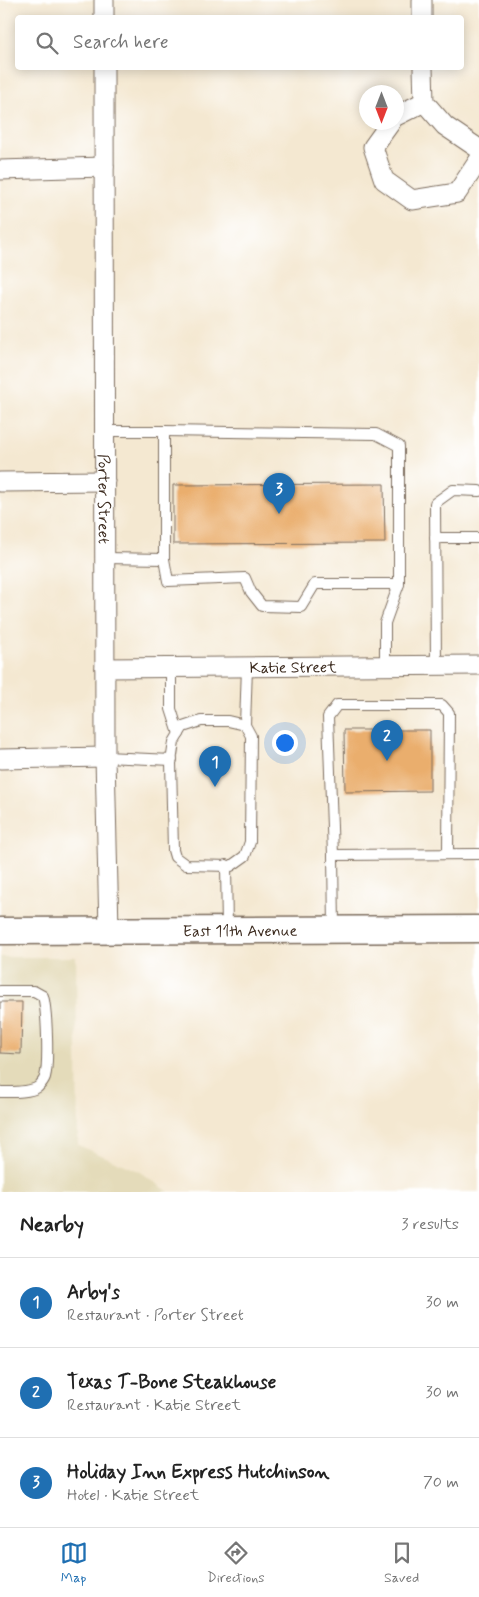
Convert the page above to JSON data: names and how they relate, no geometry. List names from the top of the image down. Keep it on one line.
{"streets":{"street":["Porter Street","Katie Street","East 11th Avenue"]},"crossings":[["Porter Street","Katie Street"],["Porter Street","East 11th Avenue"]],"north":"bottom","page":{"search":"Search here","pins":["3","2","1"],"heading":["Nearby","3 results"],"list":[{"mark":"1","name":"Arby's","note":"Restaurant · Porter Street","value":"30 m"},{"mark":"2","name":"Texas T-Bone Steakhouse","note":"Restaurant · Katie Street","value":"30 m"},{"mark":"3","name":"Holiday Inn Express Hutchinson","note":"Hotel · Katie Street","value":"70 m"}],"nav":["Map","Directions","Saved"]}}
